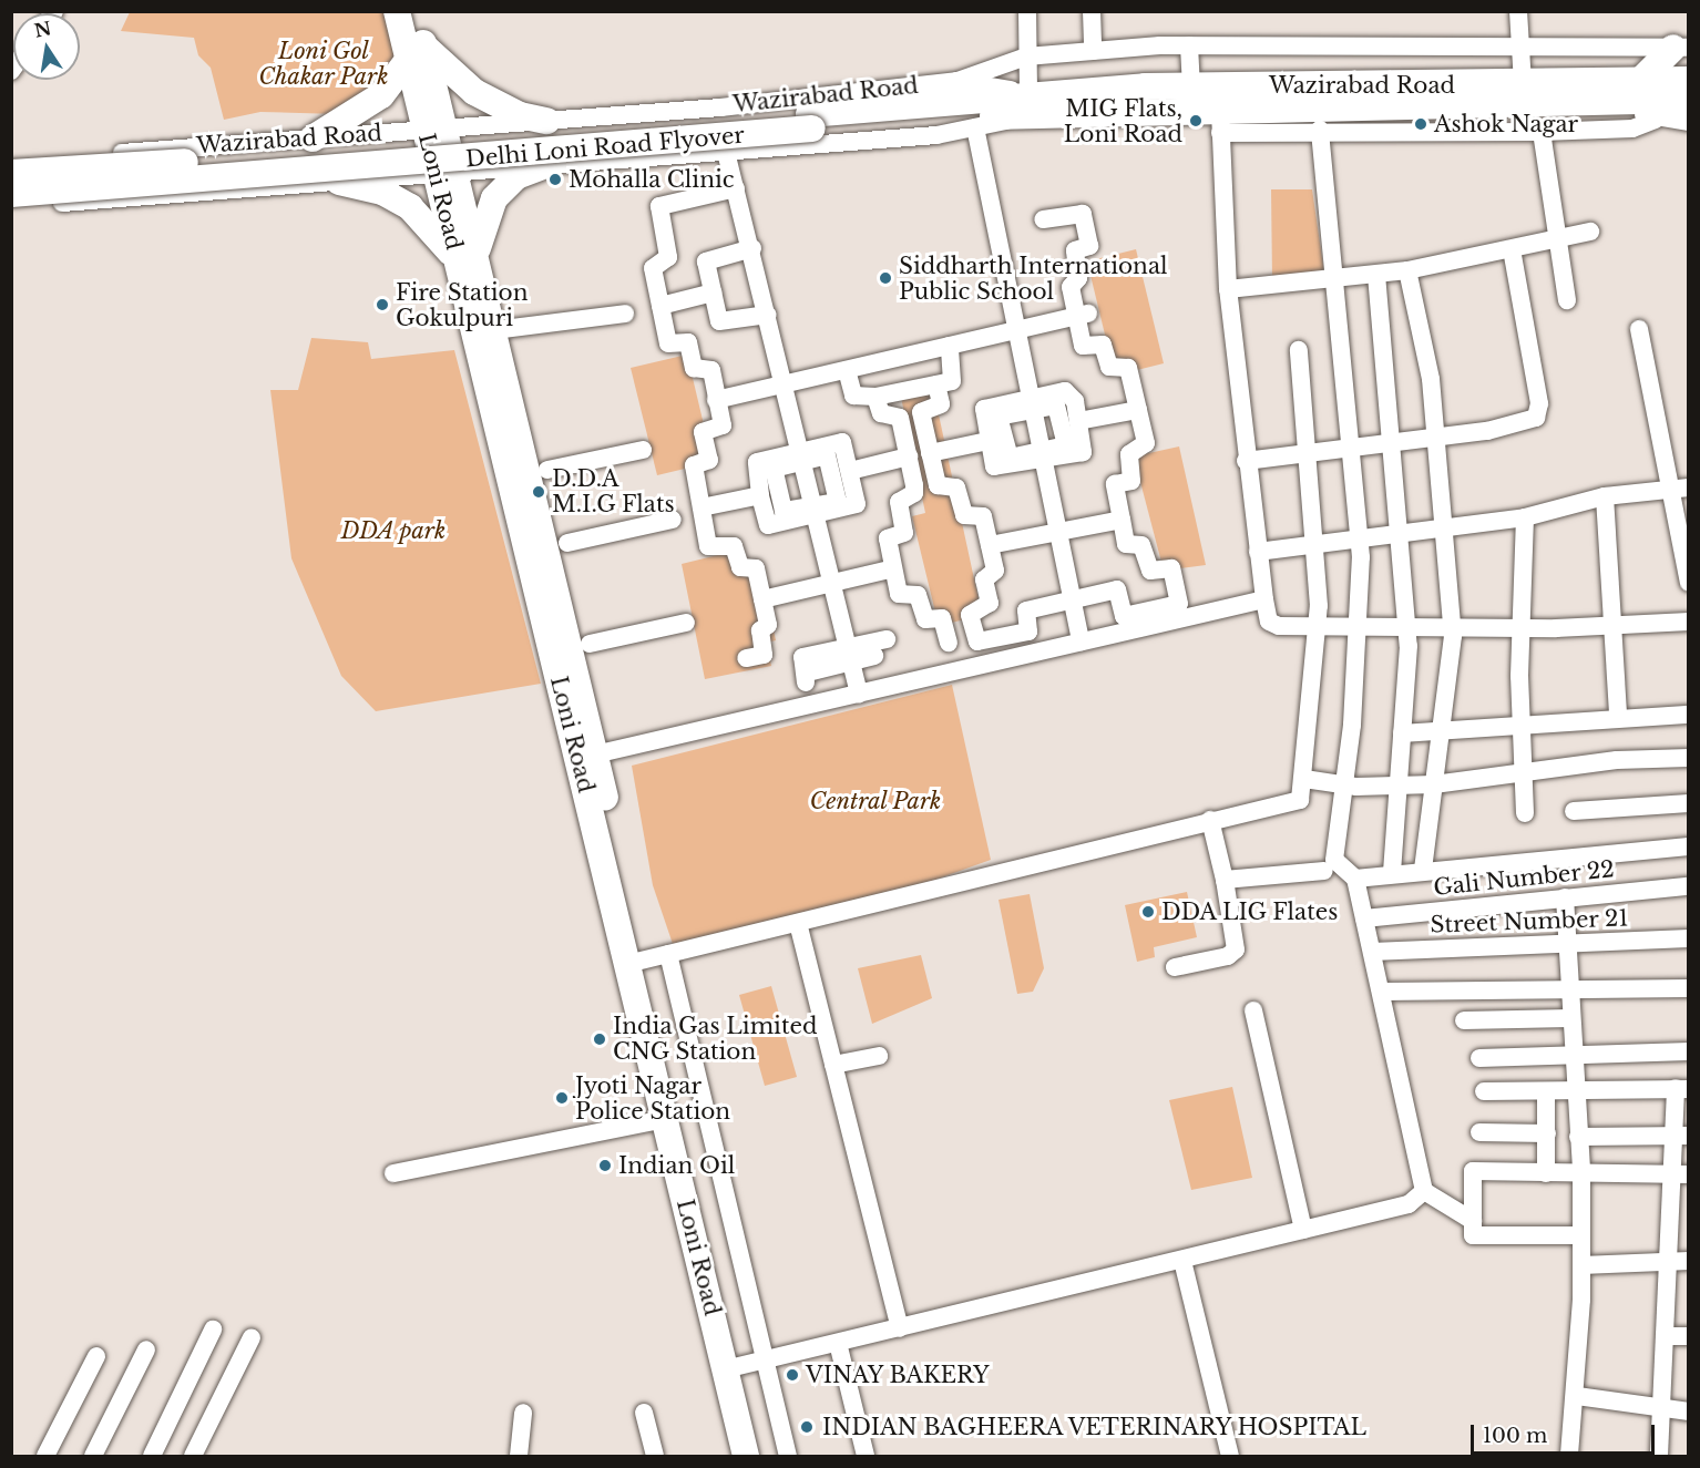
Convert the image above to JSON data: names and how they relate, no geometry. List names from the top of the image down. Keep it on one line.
{"streets":{"highway":["Wazirabad Road","Delhi Loni Road Flyover","Loni Road"],"street":["Gali Number 22","Street Number 21"]},"crossings":[["Wazirabad Road","Delhi Loni Road Flyover"],["Wazirabad Road","Loni Road"]],"parks":["Loni Gol Chakar Park","DDA park","Central Park"],"places":["MIG Flats, Loni Road","Ashok Nagar","Mohalla Clinic","Siddharth International Public School","Fire Station Gokulpuri","D.D.A M.I.G Flats","DDA LIG Flates","India Gas Limited CNG Station","Jyoti Nagar Police Station","Indian Oil","VINAY BAKERY","INDIAN BAGHEERA VETERINARY HOSPITAL"],"scale_bar":"100 m","north":"top"}
